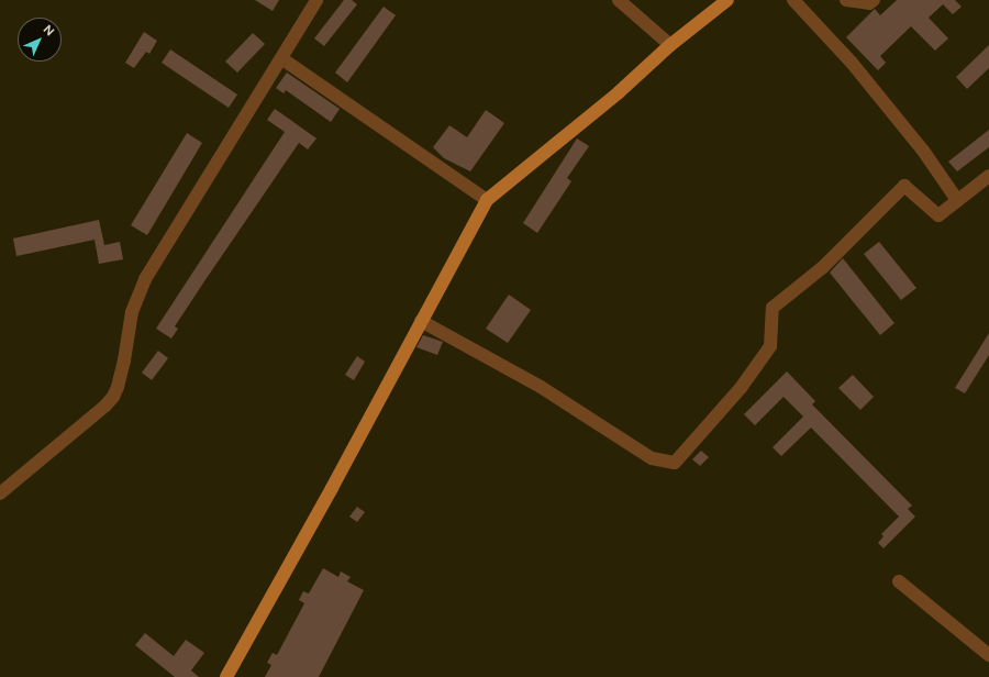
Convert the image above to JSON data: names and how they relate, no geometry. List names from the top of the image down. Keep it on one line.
{"north":"top right"}
